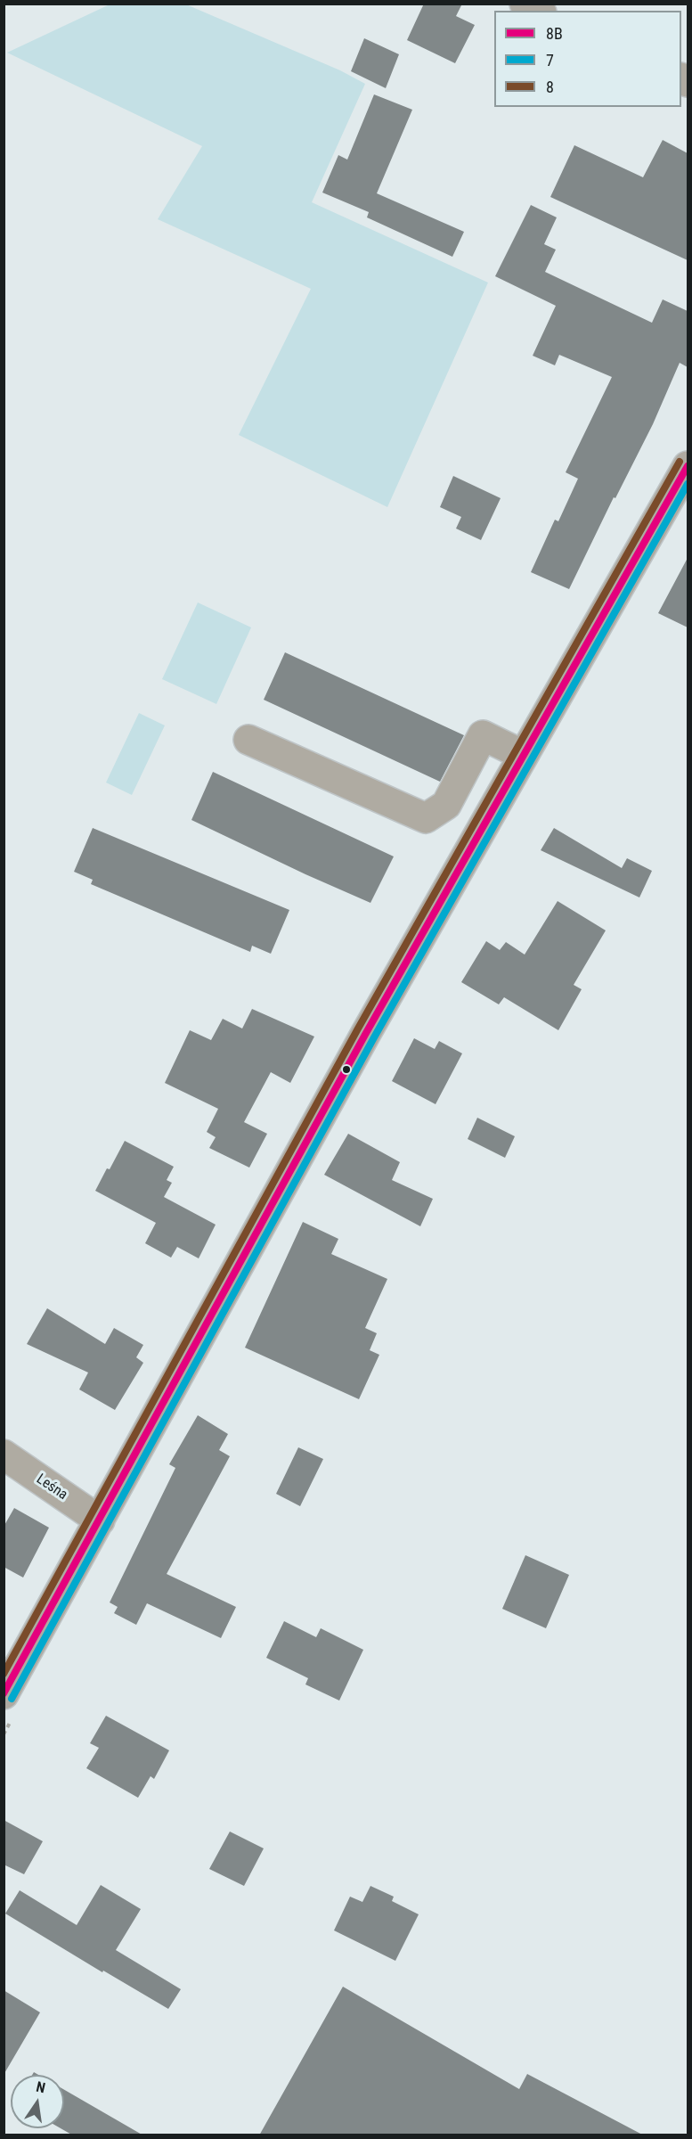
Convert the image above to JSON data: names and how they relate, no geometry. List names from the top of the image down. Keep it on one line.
{"streets":{"street":["Leśna"]},"lines":["transit line 8","transit line 8B","transit line 7"],"legend":["8B","7","8"],"north":"top"}
